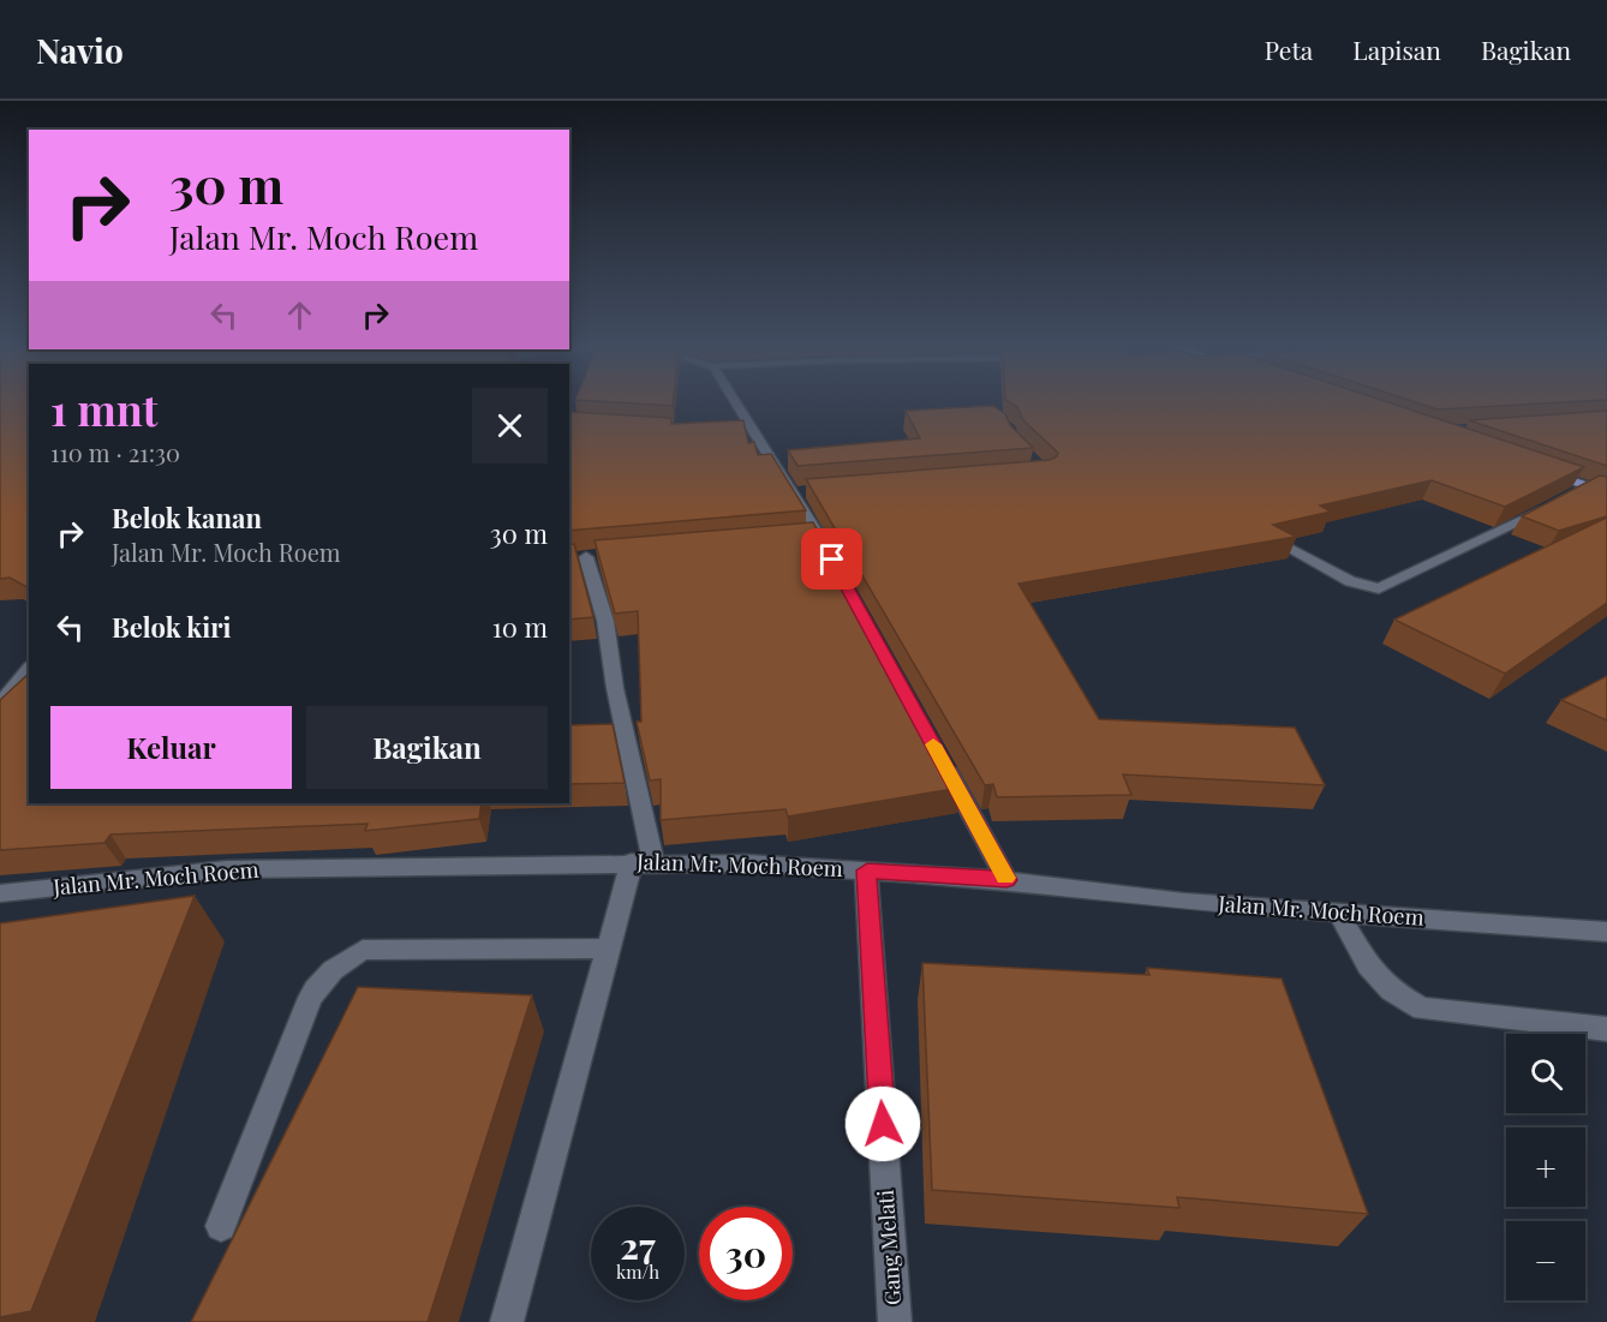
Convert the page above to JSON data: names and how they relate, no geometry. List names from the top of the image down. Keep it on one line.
{"streets":{"street":["Jalan Mr. Moch Roem","Gang Melati"]},"crossings":[["Jalan Mr. Moch Roem","Gang Melati"]],"page":{"header":"Navio","nav":["Peta","Lapisan","Bagikan"],"turn":["30 m","Jalan Mr. Moch Roem"],"heading":["1 mnt","110 m · 21:30"],"list":[{"name":"Belok kanan","note":"Jalan Mr. Moch Roem","value":"30 m"},{"name":"Belok kiri","value":"10 m"}],"buttons":["Keluar","Bagikan"],"map_buttons":["+","−"],"speed":"27 km/h","limit":"30"}}
